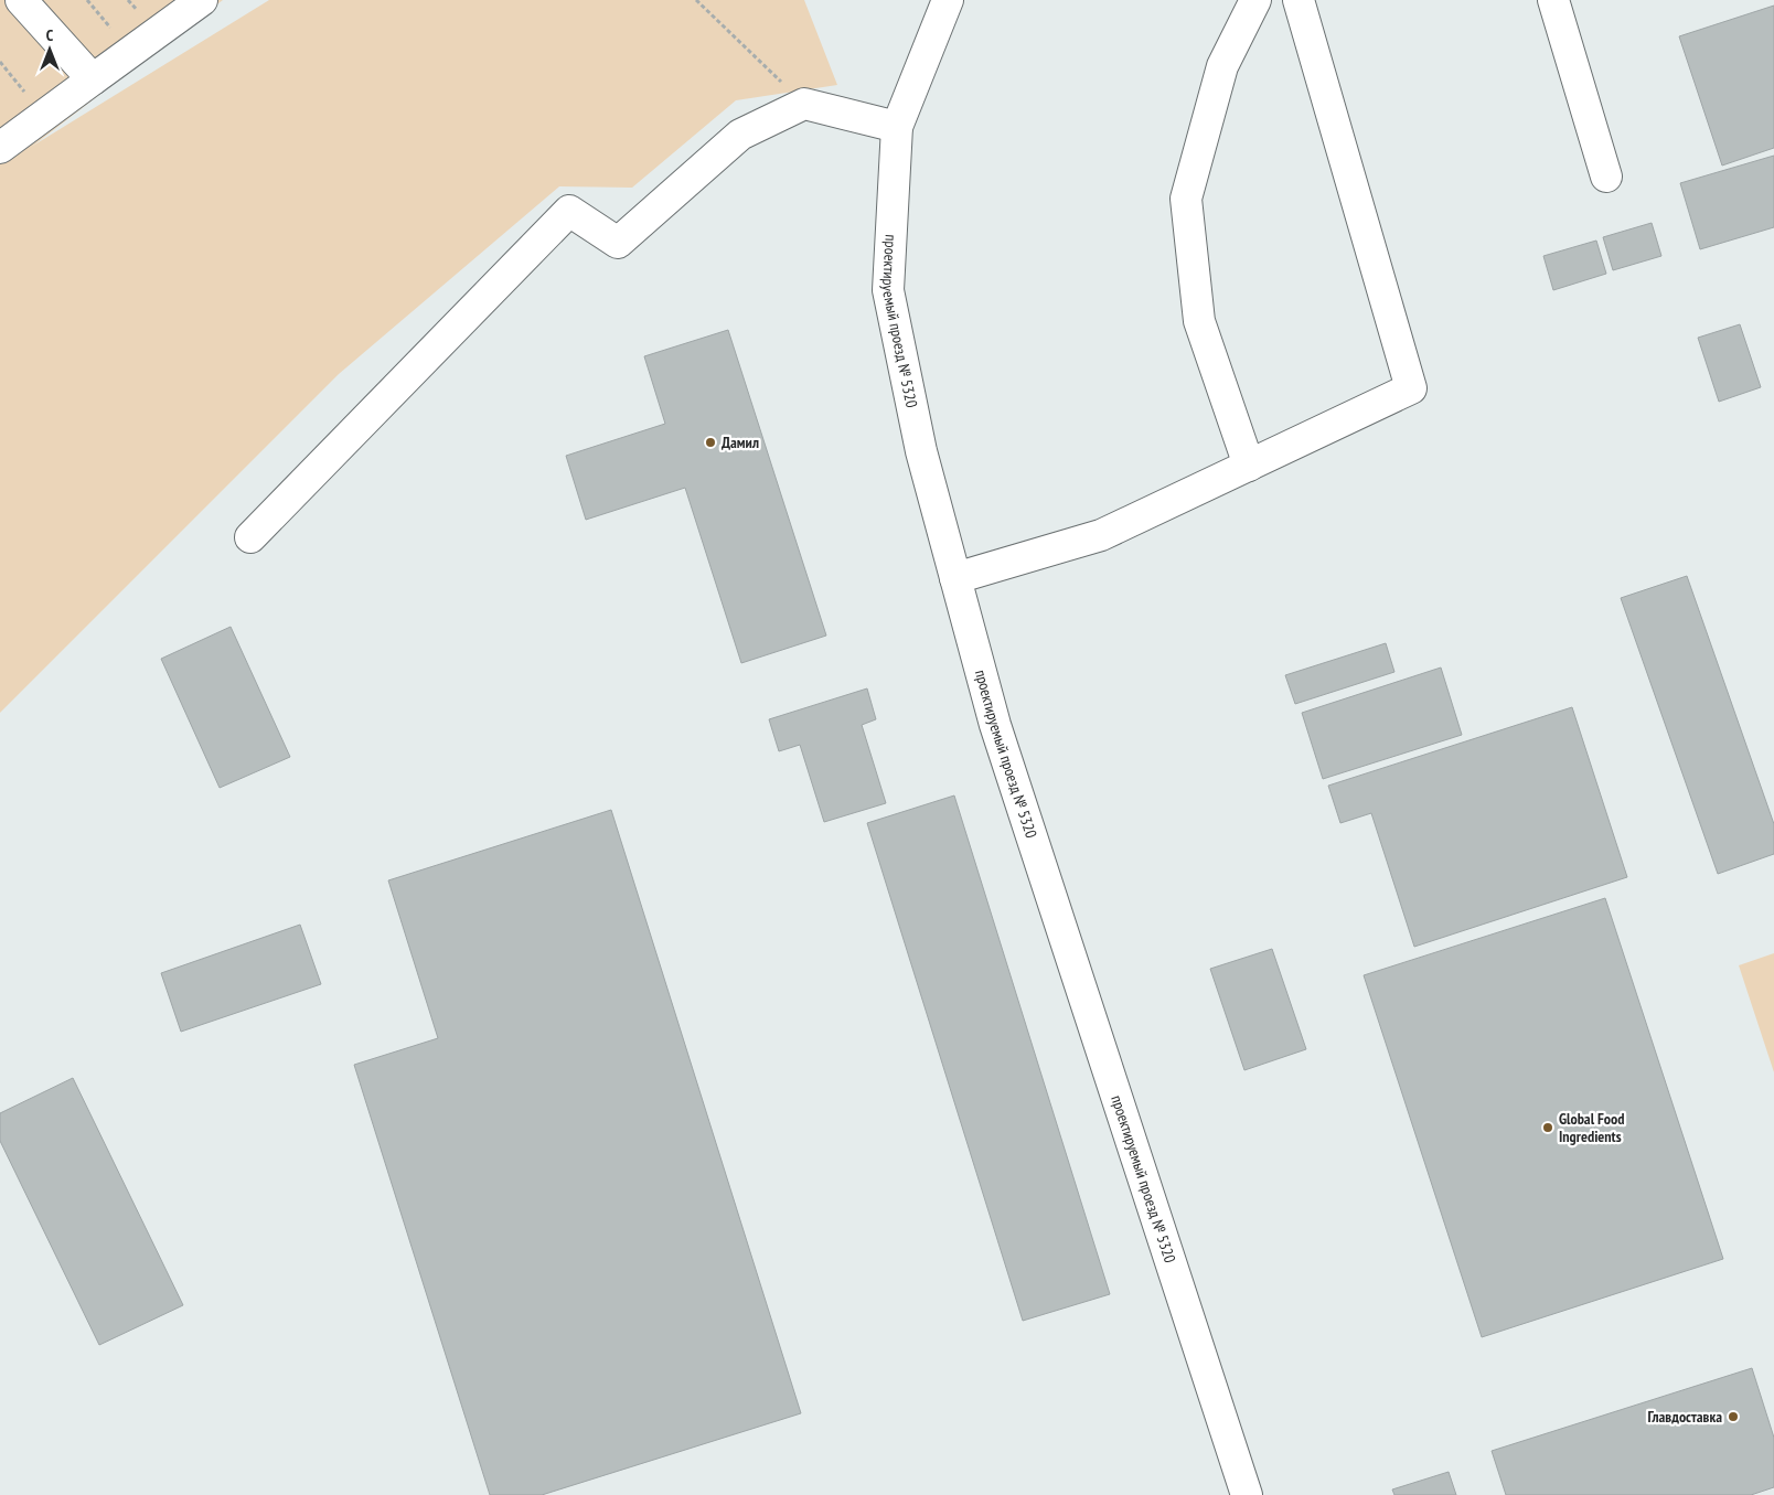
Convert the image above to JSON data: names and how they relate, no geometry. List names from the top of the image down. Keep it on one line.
{"streets":{"street":["проектируемый проезд № 5320"]},"places":["Дамил","Global Food Ingredients","Главдоставка"],"north":"top"}
